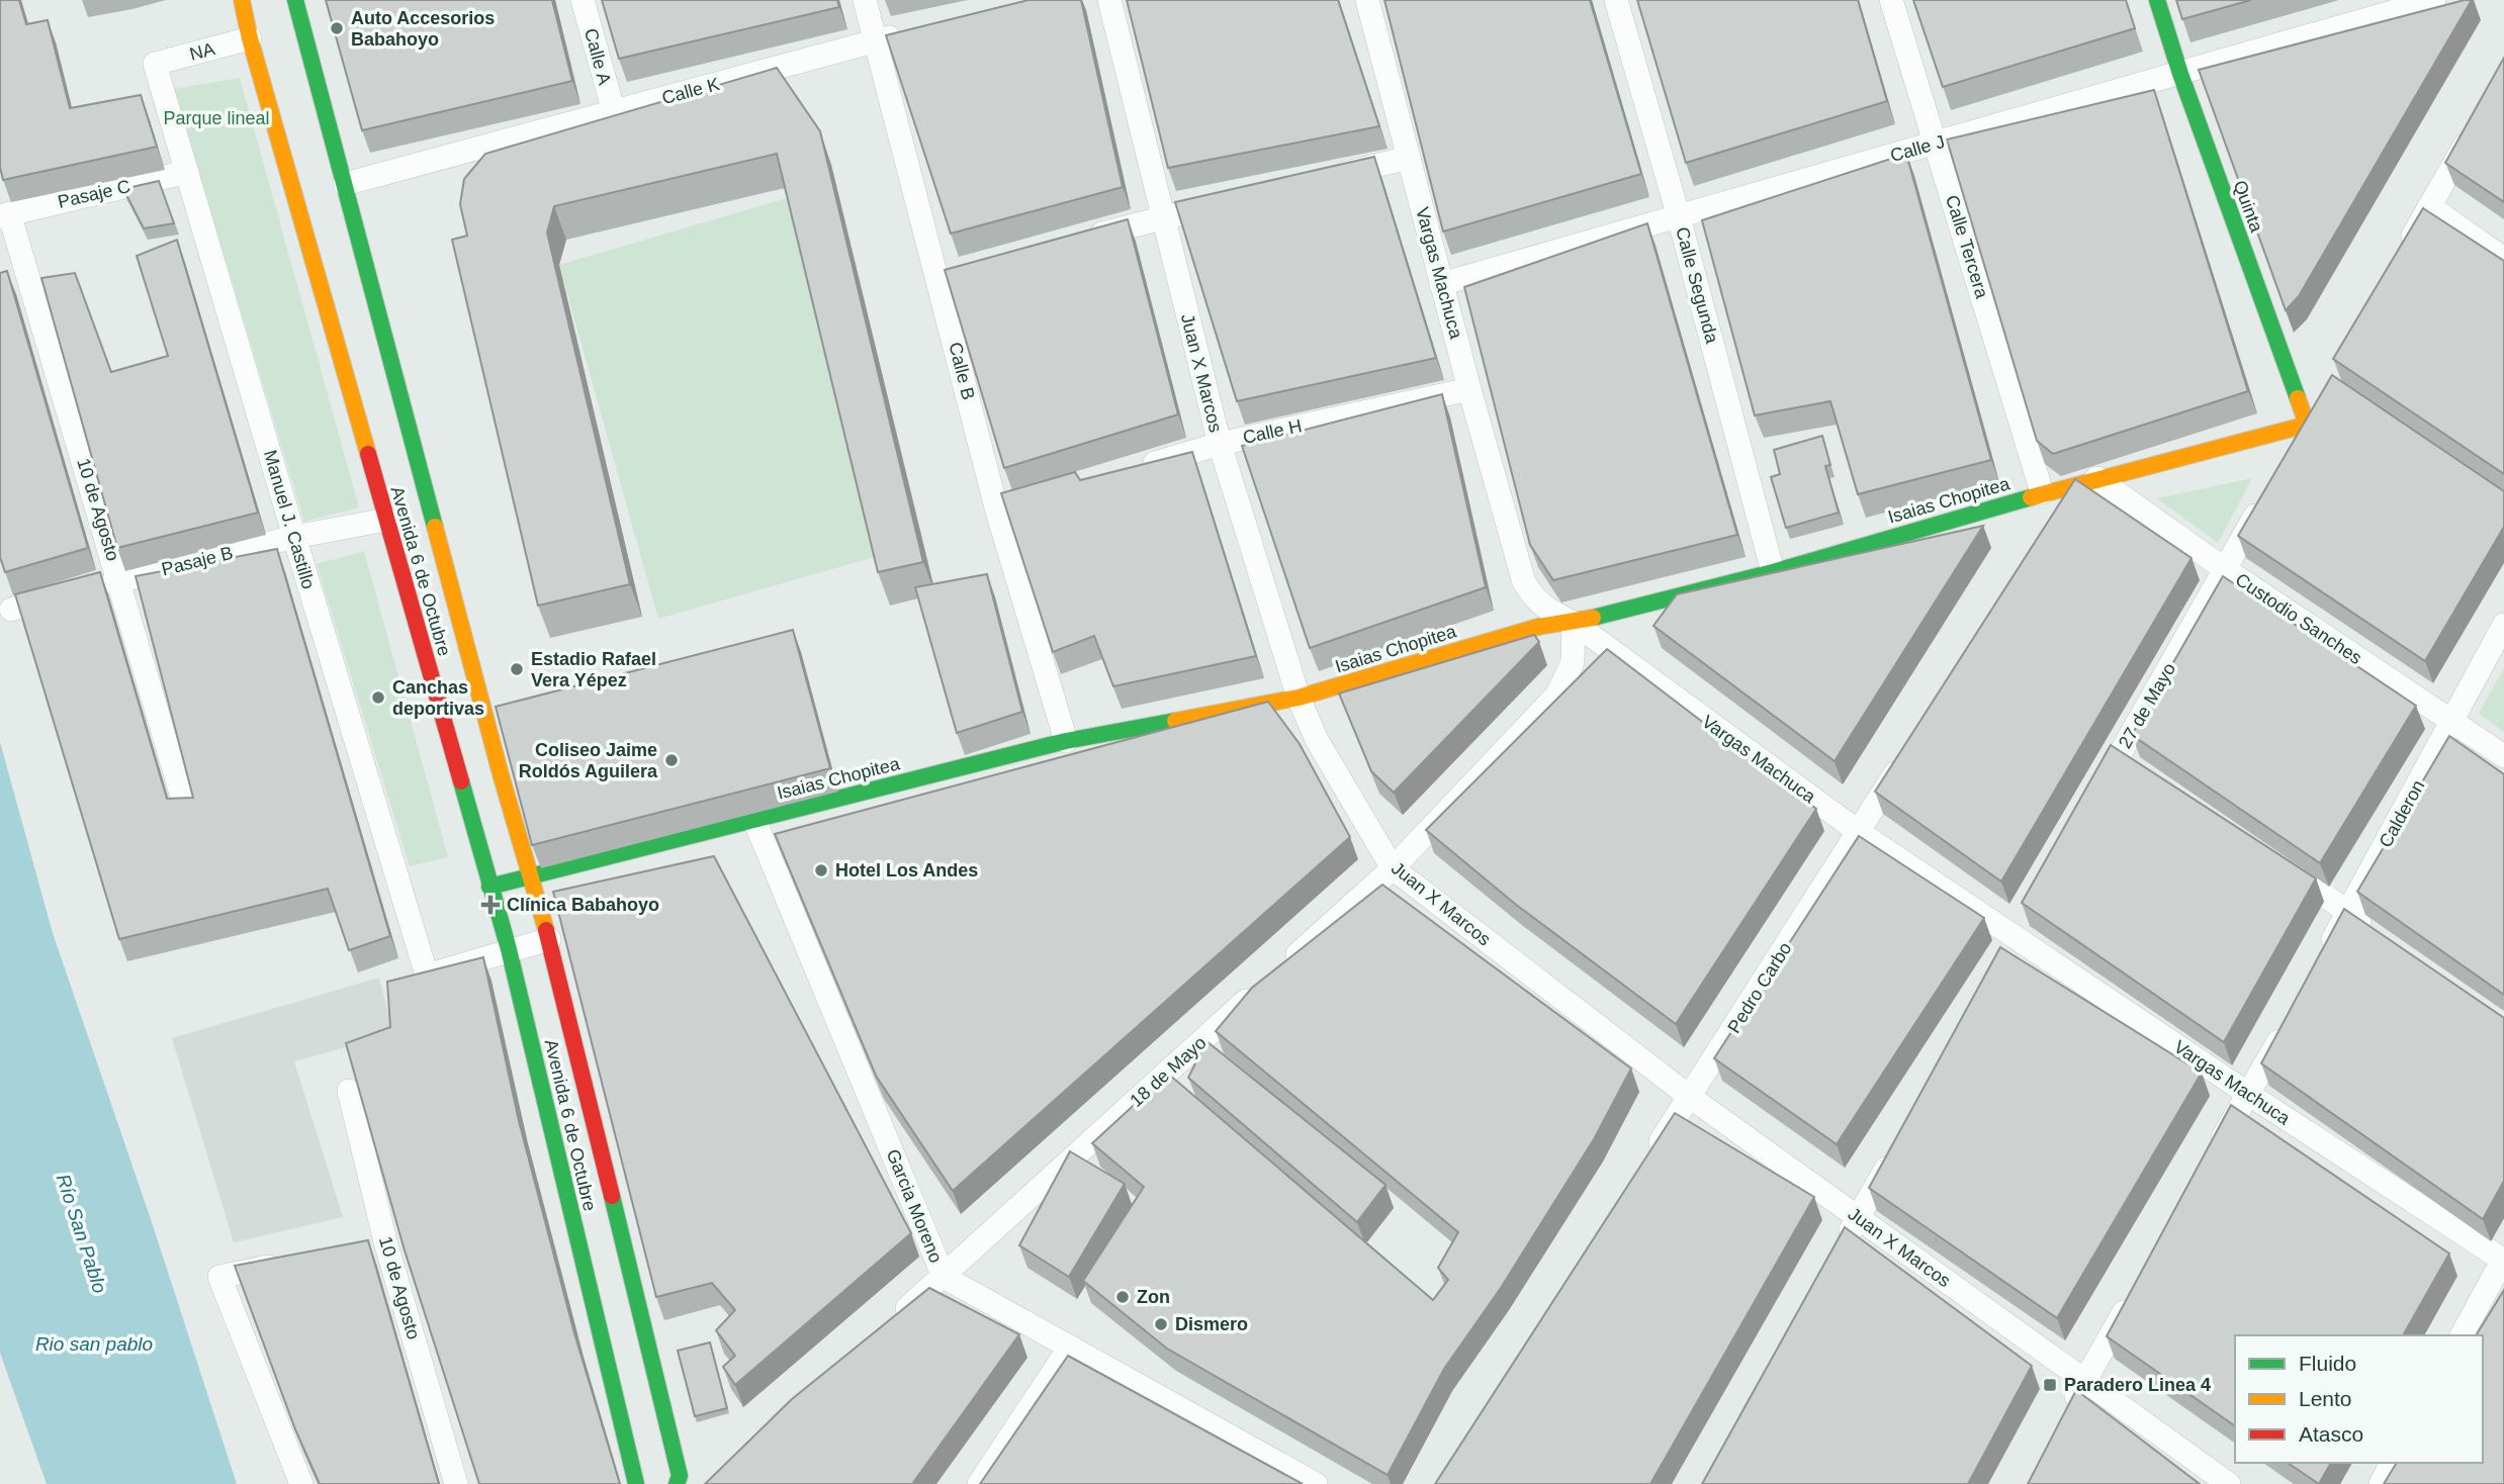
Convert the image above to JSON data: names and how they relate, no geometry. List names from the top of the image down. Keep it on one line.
{"streets":{"main road":["Quinta","Isaias Chopitea","Avenida 6 de Octubre"],"street":["NA","Calle A","Calle K","Calle J","Pasaje C","Calle Tercera","Vargas Machuca","Calle Segunda","Calle B","Juan X Marcos","Calle H","10 de Agosto","Manuel J. Castillo","Pasaje B","Custodio Sanches","27 de Mayo","Calderon","Pedro Carbo","18 de Mayo","Garcia Moreno"]},"crossings":[["NA","Manuel J. Castillo"],["NA","Avenida 6 de Octubre"],["Calle A","Calle K"],["Calle K","Calle B"],["Calle K","Avenida 6 de Octubre"],["Calle J","Quinta"],["Calle J","Calle Tercera"],["Calle J","Vargas Machuca"],["Calle J","Calle Segunda"],["Pasaje C","10 de Agosto"],["Pasaje C","Manuel J. Castillo"],["Calle Tercera","Isaias Chopitea"],["Vargas Machuca","Calle H"],["Vargas Machuca","Isaias Chopitea"],["Vargas Machuca","Pedro Carbo"],["Vargas Machuca","18 de Mayo"],["Calle Segunda","Isaias Chopitea"],["Calle B","Isaias Chopitea"],["Juan X Marcos","Calle H"],["Juan X Marcos","Isaias Chopitea"],["Juan X Marcos","Pedro Carbo"],["Juan X Marcos","18 de Mayo"],["Isaias Chopitea","Avenida 6 de Octubre"],["Isaias Chopitea","18 de Mayo"],["Isaias Chopitea","Garcia Moreno"],["10 de Agosto","Pasaje B"],["Manuel J. Castillo","Pasaje B"],["Manuel J. Castillo","Avenida 6 de Octubre"],["Pasaje B","Avenida 6 de Octubre"],["Custodio Sanches","27 de Mayo"],["Custodio Sanches","Calderon"],["18 de Mayo","Garcia Moreno"]],"water":["Río San Pablo","Rio san pablo"],"parks":["Parque lineal"],"places":{"other":["Auto Accesorios Babahoyo","Estadio Rafael Vera Yépez","Canchas deportivas","Coliseo Jaime Roldós Aguilera","Hotel Los Andes","Zon","Dismero"],"health":["Clínica Babahoyo"],"transit":["Paradero Linea 4"]},"legend":["Fluido","Lento","Atasco"]}
